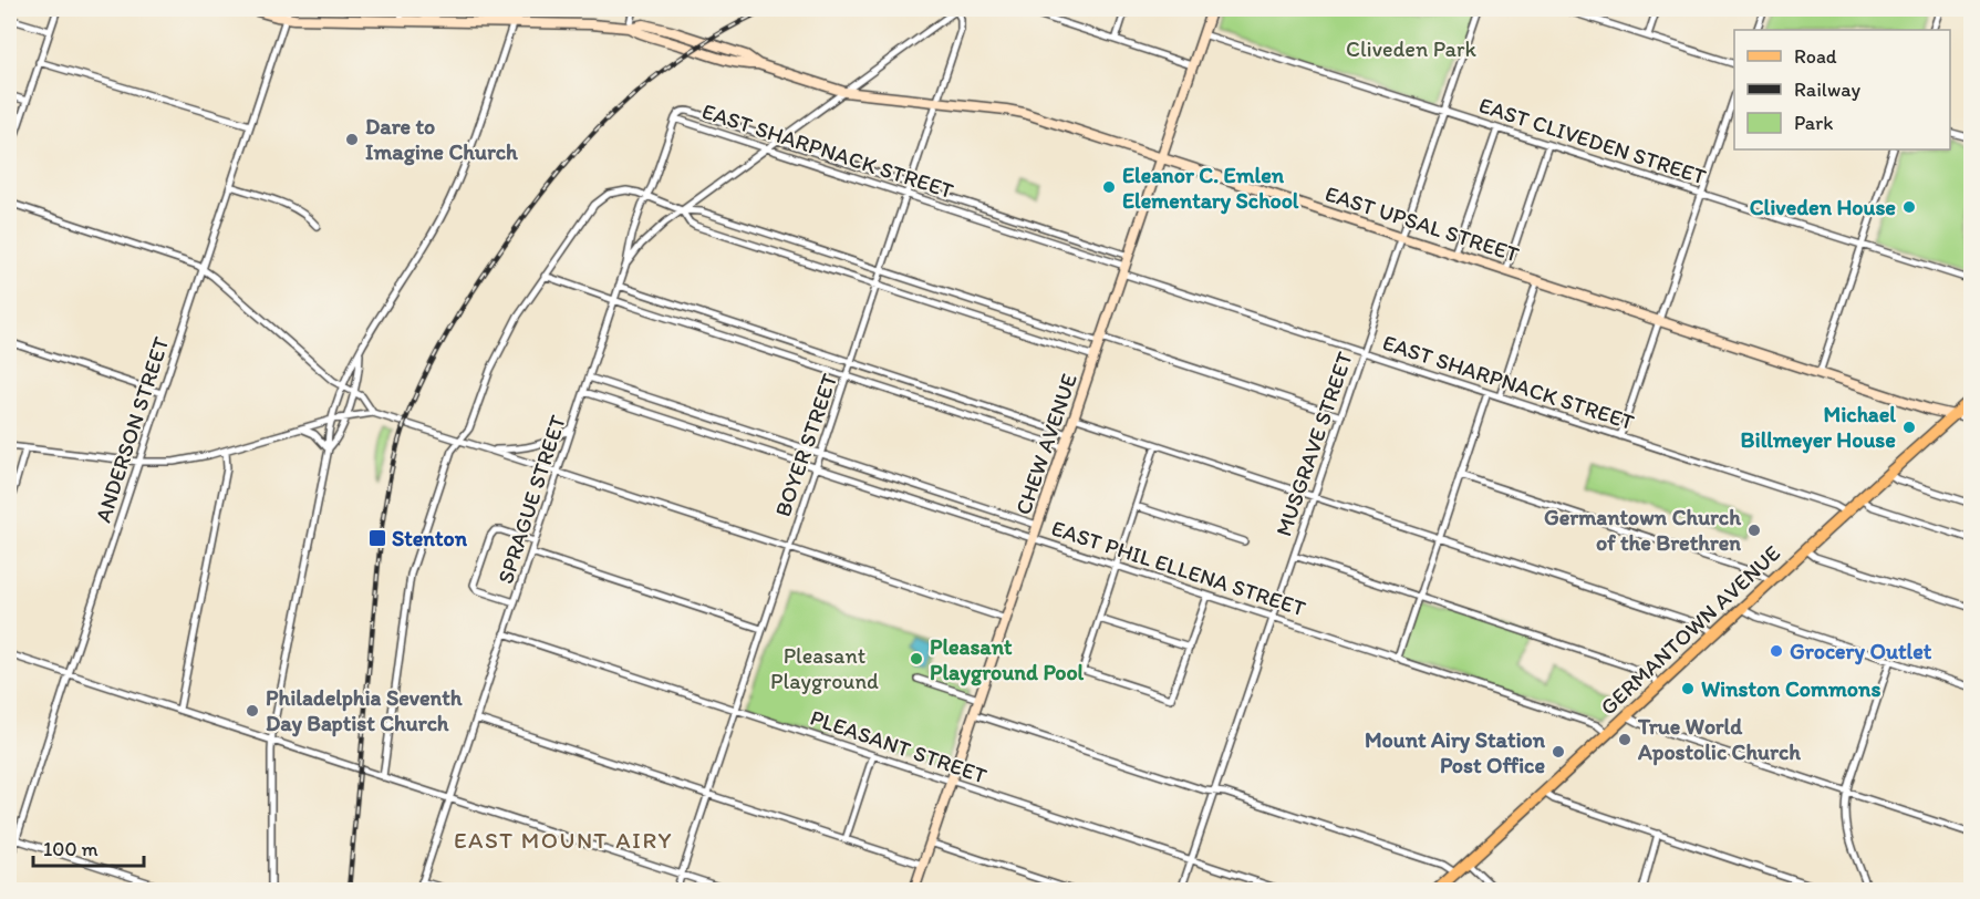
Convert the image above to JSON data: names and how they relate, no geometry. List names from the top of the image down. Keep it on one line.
{"streets":{"main road":["GERMANTOWN AVENUE"],"street":["EAST CLIVEDEN STREET","EAST SHARPNACK STREET","EAST UPSAL STREET","ANDERSON STREET","CHEW AVENUE","MUSGRAVE STREET","BOYER STREET","SPRAGUE STREET","EAST PHIL ELLENA STREET","PLEASANT STREET"]},"crossings":[["EAST CLIVEDEN STREET","CHEW AVENUE"],["EAST CLIVEDEN STREET","MUSGRAVE STREET"],["EAST SHARPNACK STREET","CHEW AVENUE"],["EAST SHARPNACK STREET","MUSGRAVE STREET"],["EAST SHARPNACK STREET","BOYER STREET"],["EAST SHARPNACK STREET","SPRAGUE STREET"],["EAST SHARPNACK STREET","GERMANTOWN AVENUE"],["EAST UPSAL STREET","ANDERSON STREET"],["EAST UPSAL STREET","CHEW AVENUE"],["EAST UPSAL STREET","MUSGRAVE STREET"],["EAST UPSAL STREET","BOYER STREET"],["EAST UPSAL STREET","GERMANTOWN AVENUE"],["CHEW AVENUE","EAST PHIL ELLENA STREET"],["CHEW AVENUE","PLEASANT STREET"],["MUSGRAVE STREET","EAST PHIL ELLENA STREET"],["MUSGRAVE STREET","PLEASANT STREET"],["BOYER STREET","EAST PHIL ELLENA STREET"],["BOYER STREET","PLEASANT STREET"],["SPRAGUE STREET","EAST PHIL ELLENA STREET"],["SPRAGUE STREET","PLEASANT STREET"],["EAST PHIL ELLENA STREET","GERMANTOWN AVENUE"]],"districts":["EAST MOUNT AIRY"],"parks":["Cliveden Park","Pleasant Playground"],"places":{"other":["Dare to Imagine Church","Eleanor C. Emlen Elementary School","Cliveden House","Michael Billmeyer House","Germantown Church of the Brethren","Grocery Outlet","Pleasant Playground Pool","Winston Commons","Philadelphia Seventh Day Baptist Church","True World Apostolic Church","Mount Airy Station Post Office"],"transit":["Stenton"]},"legend":["Road","Railway","Park"],"scale_bar":"100 m"}
